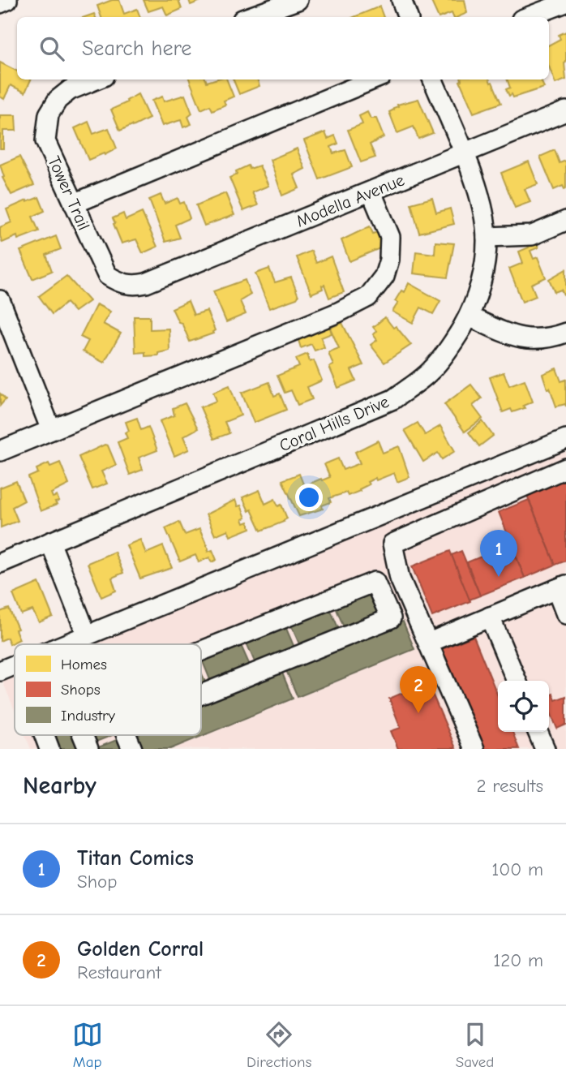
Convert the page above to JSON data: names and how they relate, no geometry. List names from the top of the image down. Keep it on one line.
{"streets":{"street":["Tower Trail","Modella Avenue","Coral Hills Drive"]},"crossings":[["Tower Trail","Modella Avenue"],["Modella Avenue","Coral Hills Drive"]],"legend":["Homes","Shops","Industry"],"page":{"search":"Search here","pins":["1","2"],"heading":["Nearby","2 results"],"list":[{"mark":"1","name":"Titan Comics","note":"Shop","value":"100 m"},{"mark":"2","name":"Golden Corral","note":"Restaurant","value":"120 m"}],"nav":["Map","Directions","Saved"]}}
